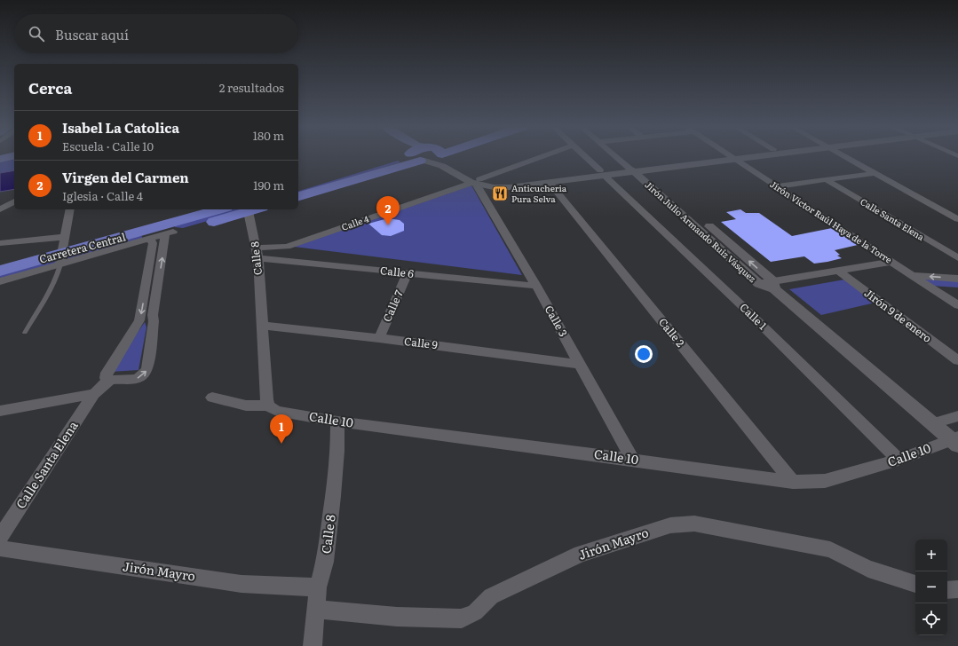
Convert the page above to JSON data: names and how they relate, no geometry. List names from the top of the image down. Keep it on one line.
{"streets":{"highway":["Carretera Central"],"street":["Calle Santa Elena","Jirón Víctor Raúl Haya de la Torre","Calle 4","Jirón Julio Armando Ruiz Vásquez","Calle 8","Calle 6","Calle 7","Jirón 9 de enero","Calle 1","Calle 3","Calle 2","Calle 9","Calle 10","Jirón Mayro"]},"crossings":[["Calle 4","Calle 8"],["Calle 4","Calle 6"],["Calle 4","Calle 3"],["Jirón Julio Armando Ruiz Vásquez","Calle 10"],["Calle 8","Calle 6"],["Calle 8","Calle 9"],["Calle 8","Calle 10"],["Calle 8","Jirón Mayro"],["Calle 6","Calle 7"],["Calle 6","Calle 3"],["Calle 7","Calle 9"],["Calle 1","Calle 10"],["Calle 3","Calle 9"],["Calle 3","Calle 10"],["Calle 2","Calle 10"]],"places":{"restaurant":["Anticucheria Pura Selva"]},"page":{"search":"Buscar aquí","heading":["Cerca","2 resultados"],"list":[{"mark":"1","name":"Isabel La Catolica","note":"Escuela · Calle 10","value":"180 m"},{"mark":"2","name":"Virgen del Carmen","note":"Iglesia · Calle 4","value":"190 m"}],"pins":["2","1"],"map_buttons":["+","−"]}}
